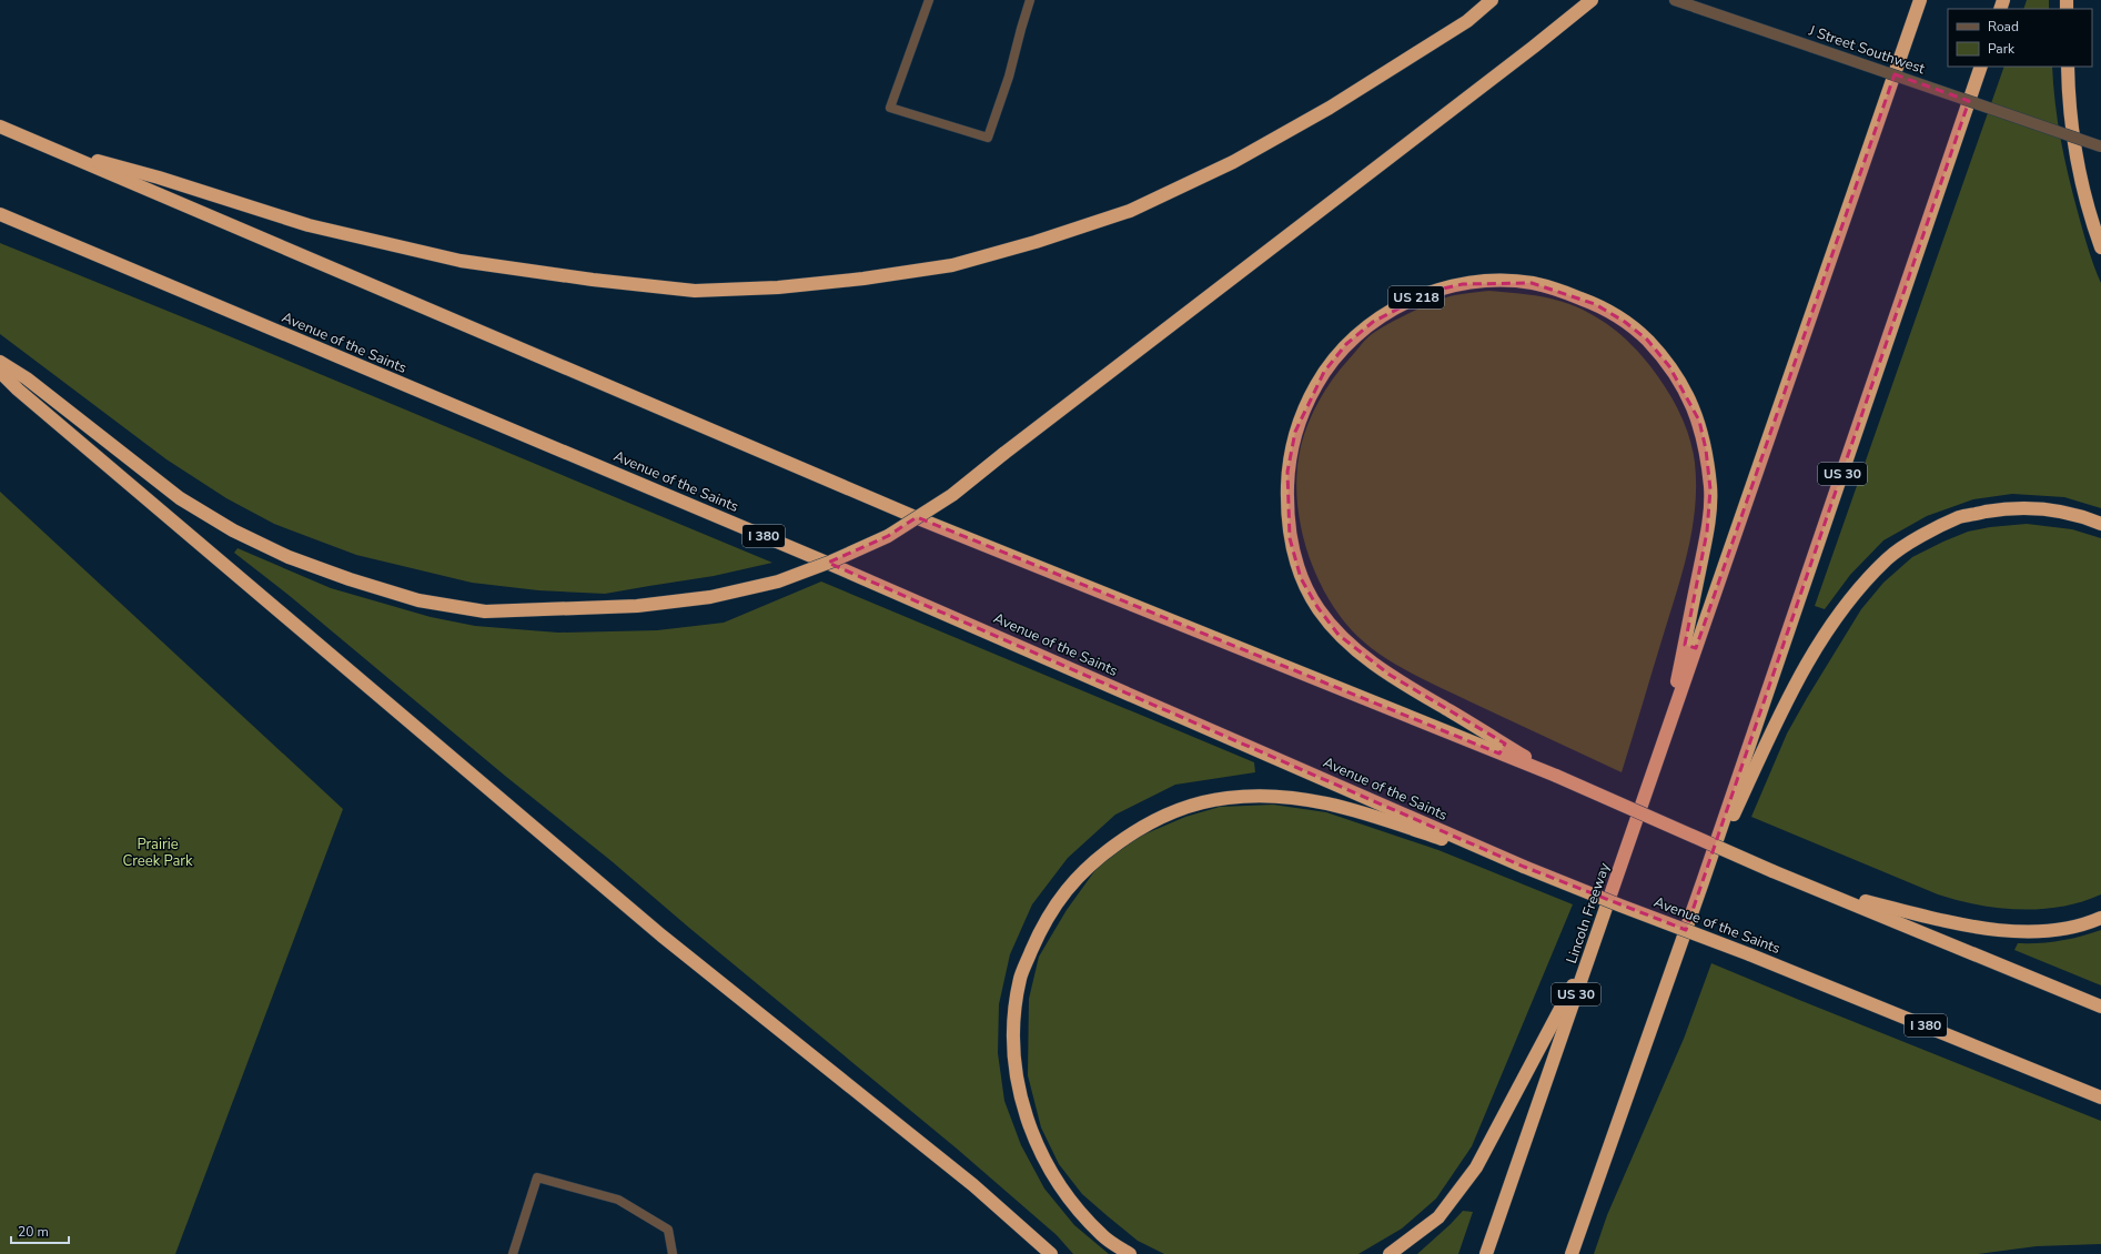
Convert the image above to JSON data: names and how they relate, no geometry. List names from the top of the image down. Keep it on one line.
{"streets":{"highway":["US 218","Avenue of the Saints","US 30","I 380","Lincoln Freeway"],"street":["J Street Southwest"]},"crossings":[["US 218","US 30"],["US 218","Lincoln Freeway"],["US 30","Lincoln Freeway"]],"parks":["Prairie Creek Park"],"legend":["Road","Park"],"scale_bar":"20 m"}
